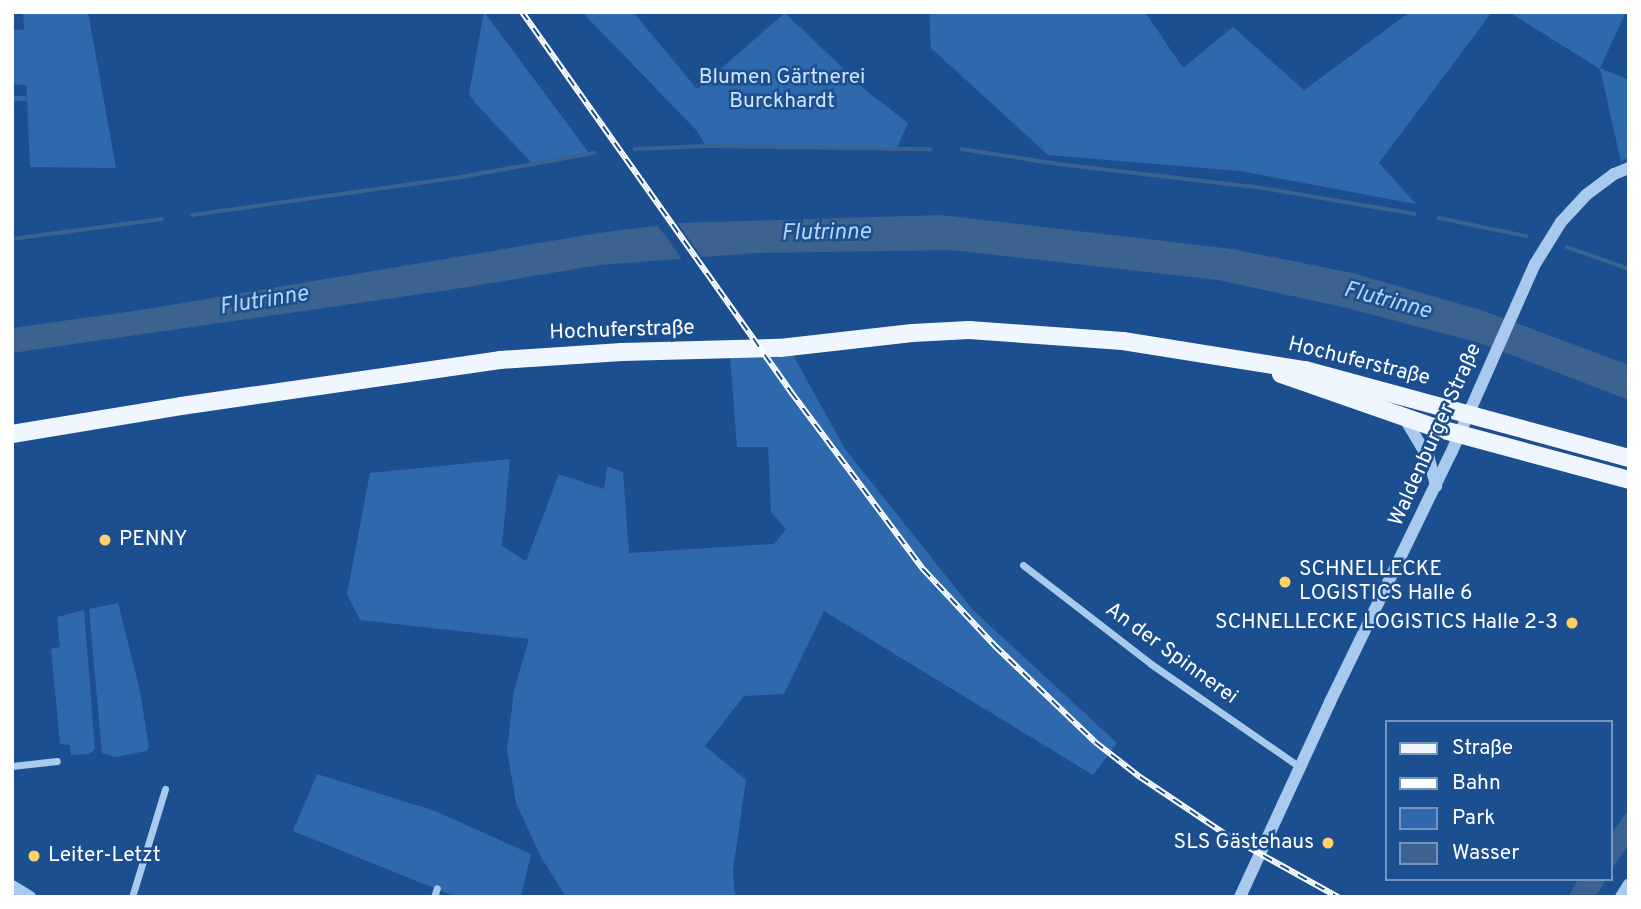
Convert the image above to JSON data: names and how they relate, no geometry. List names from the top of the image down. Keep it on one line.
{"streets":{"main road":["Hochuferstraße"],"street":["Waldenburger Straße","An der Spinnerei"]},"crossings":[["Hochuferstraße","Waldenburger Straße"],["Waldenburger Straße","An der Spinnerei"]],"water":["Flutrinne"],"parks":["Blumen Gärtnerei Burckhardt"],"places":["PENNY","SCHNELLECKE LOGISTICS Halle 6","SCHNELLECKE LOGISTICS Halle 2-3","SLS Gästehaus","Leiter-Letzt"],"legend":["Straße","Bahn","Park","Wasser"]}
